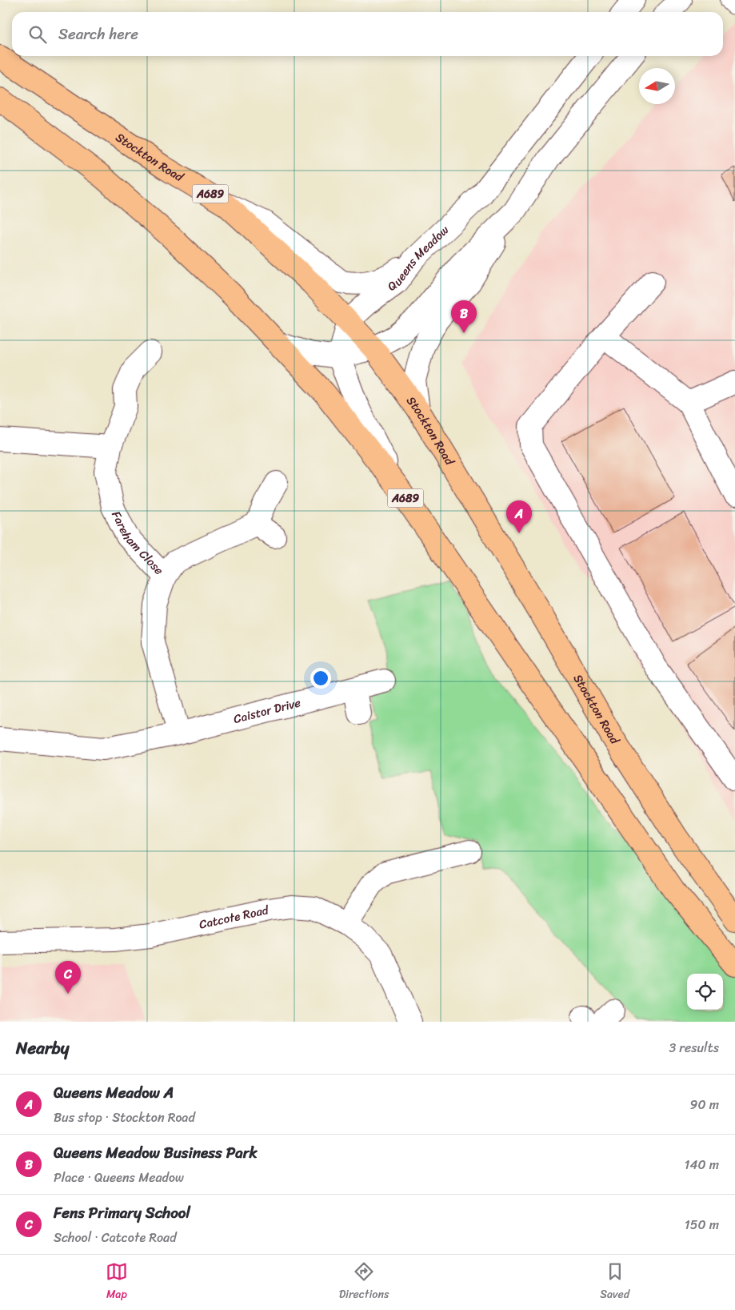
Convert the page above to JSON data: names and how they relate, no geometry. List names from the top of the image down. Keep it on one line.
{"streets":{"highway":["Stockton Road","A689"],"street":["Queens Meadow","Fareham Close","Caistor Drive","Catcote Road"]},"crossings":[["Stockton Road","Queens Meadow"]],"north":"left","page":{"search":"Search here","pins":["B","A","C"],"heading":["Nearby","3 results"],"list":[{"mark":"A","name":"Queens Meadow A","note":"Bus stop · Stockton Road","value":"90 m"},{"mark":"B","name":"Queens Meadow Business Park","note":"Place · Queens Meadow","value":"140 m"},{"mark":"C","name":"Fens Primary School","note":"School · Catcote Road","value":"150 m"}],"nav":["Map","Directions","Saved"]}}
